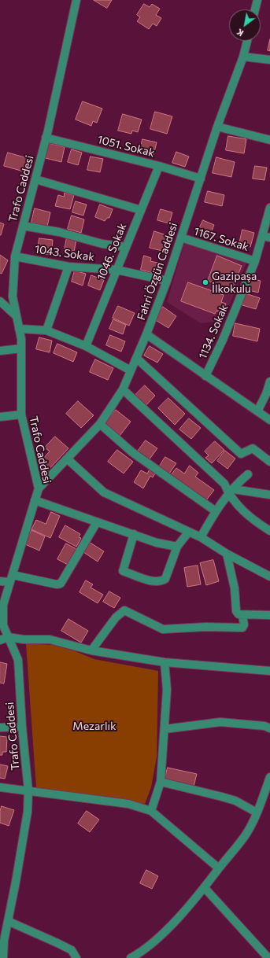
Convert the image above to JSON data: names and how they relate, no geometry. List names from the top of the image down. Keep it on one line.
{"streets":{"street":["1051. Sokak","Trafo Caddesi","1167. Sokak","1046. Sokak","1043. Sokak","Fahri Özgün Caddesi","1134. Sokak"]},"crossings":[["1051. Sokak","Trafo Caddesi"],["1051. Sokak","1046. Sokak"],["1051. Sokak","Fahri Özgün Caddesi"],["Trafo Caddesi","1043. Sokak"],["Trafo Caddesi","Fahri Özgün Caddesi"],["1167. Sokak","Fahri Özgün Caddesi"],["1167. Sokak","1134. Sokak"],["1046. Sokak","1043. Sokak"],["1043. Sokak","Fahri Özgün Caddesi"]],"parks":["Mezarlık"],"places":["Gazipaşa İlkokulu"],"north":"bottom left"}
